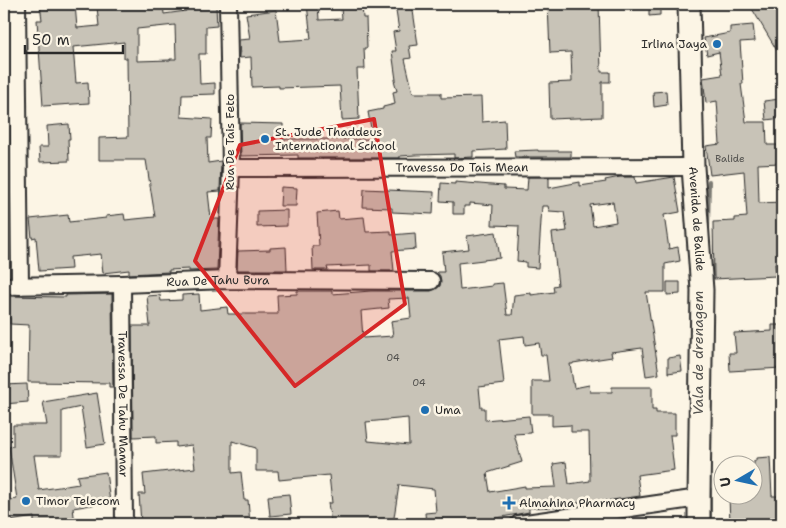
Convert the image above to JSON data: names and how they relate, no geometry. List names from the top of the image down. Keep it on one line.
{"streets":{"main road":["Avenida de Balide"],"street":["Rua De Tais Feto","Travessa Do Tais Mean","Rua De Tahu Bura","Travessa De Tahu Mamar"]},"crossings":[["Rua De Tais Feto","Travessa Do Tais Mean"],["Rua De Tais Feto","Rua De Tahu Bura"],["Travessa Do Tais Mean","Avenida de Balide"],["Rua De Tahu Bura","Travessa De Tahu Mamar"]],"water":["Vala de drenagem"],"places":{"other":["Irlina Jaya","St. Jude Thaddeus International School","Uma","Timor Telecom"],"health":["Almahina Pharmacy"]},"house_numbers":["Balide","04","04"],"scale_bar":"50 m","north":"left"}
